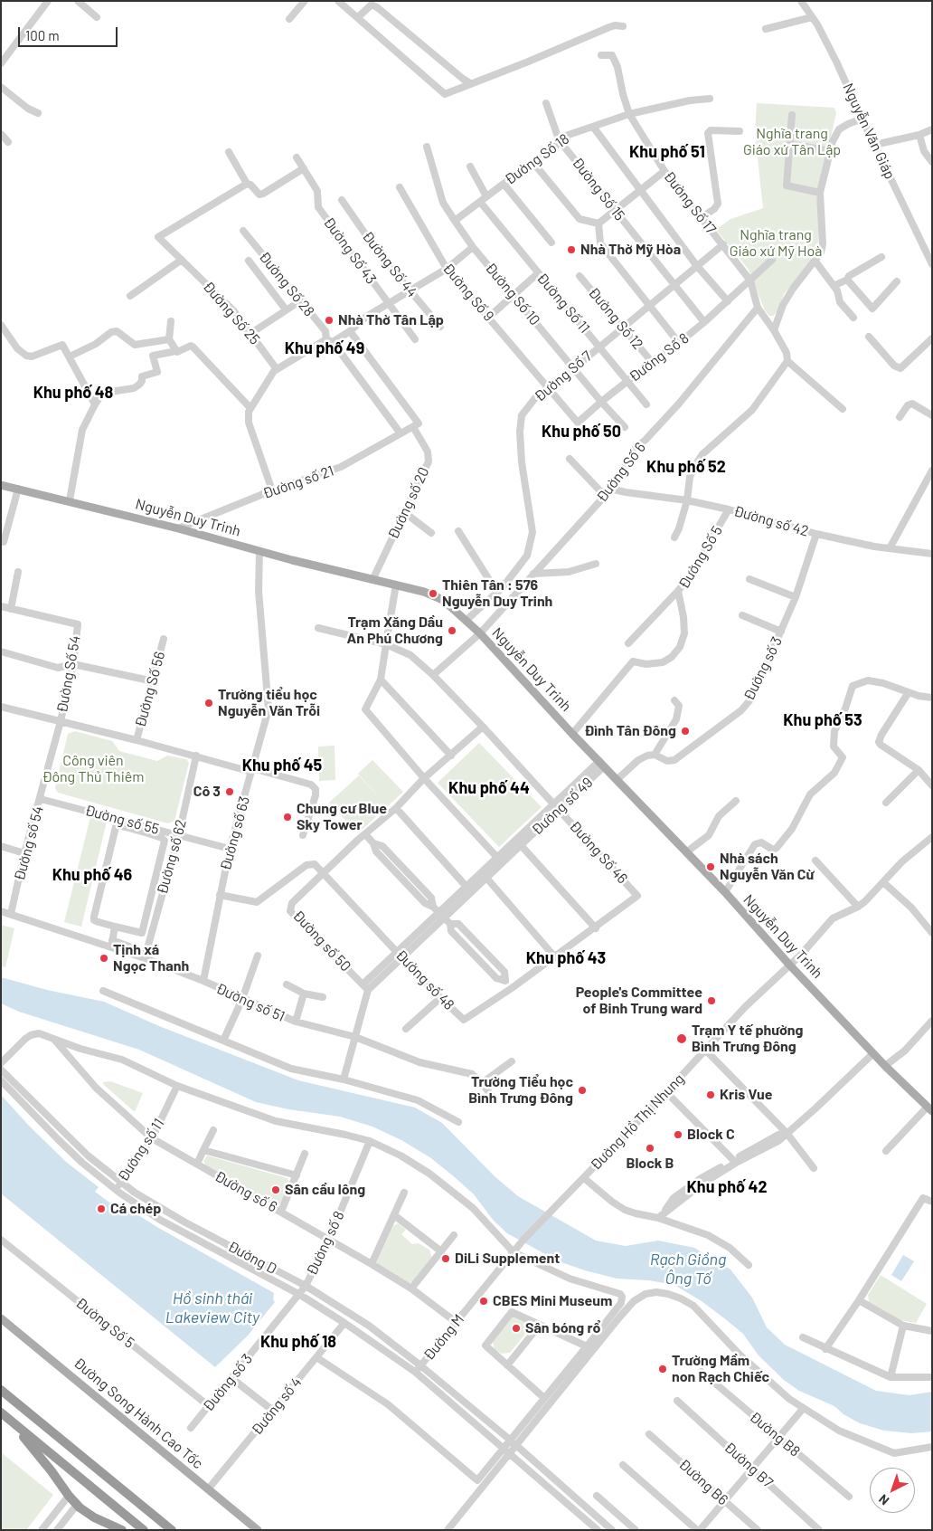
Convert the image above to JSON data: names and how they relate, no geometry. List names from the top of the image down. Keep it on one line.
{"streets":{"main road":["Nguyễn Duy Trinh","Đường Song Hành Cao Tốc"],"street":["Nguyễn Văn Giáp","Đường Số 18","Đường Số 15","Đường Số 17","Đường Số 43","Đường Số 44","Đường Số 28","Đường Số 9","Đường Số 10","Đường Số 11","Đường Số 25","Đường Số 12","Đường Số 8","Đường Số 7","Đường Số 6","Đường số 21","Đường số 20","Đường số 42","Đường Số 5","Đường số 3","Đường Số 54","Đường Số 56","Đường số 49","Đường số 55","Đường số 63","Đường số 54","Đường Số 46","Đường số 62","Đường số 50","Đường số 48","Đường số 51","Đường Hồ Thị Nhung","Đường số 11","Đường số 6","Đường số 8","Đường D","Đường M","Đường số 4","Đường B8","Đường B7","Đường B6"]},"crossings":[["Đường Số 18","Đường Số 15"],["Đường Số 18","Đường Số 17"],["Đường Số 18","Đường Số 10"],["Đường Số 18","Đường Số 11"],["Đường Số 15","Đường Số 8"],["Đường Số 15","Đường Số 7"],["Đường Số 17","Đường Số 8"],["Đường Số 17","Đường Số 7"],["Đường Số 28","Đường số 21"],["Đường Số 9","Đường Số 8"],["Đường Số 9","Đường Số 7"],["Đường Số 10","Đường Số 8"],["Đường Số 10","Đường Số 7"],["Đường Số 11","Đường Số 8"],["Đường Số 11","Đường Số 7"],["Đường Số 12","Đường Số 8"],["Đường Số 12","Đường Số 7"],["Đường Số 8","Đường Số 7"],["Đường Số 7","Nguyễn Duy Trinh"],["Đường Số 6","Nguyễn Duy Trinh"],["Đường Số 6","Đường số 42"],["Đường Số 6","Đường Số 46"],["Đường số 21","Đường số 20"],["Đường số 21","Nguyễn Duy Trinh"],["Đường số 20","Nguyễn Duy Trinh"],["Nguyễn Duy Trinh","Đường Số 5"],["Nguyễn Duy Trinh","Đường số 49"],["Nguyễn Duy Trinh","Đường số 63"],["Nguyễn Duy Trinh","Đường Hồ Thị Nhung"],["Đường số 42","Đường Số 5"],["Đường số 42","Đường số 3"],["Đường Số 5","Đường số 3"],["Đường số 3","Đường số 8"],["Đường số 3","Đường D"],["Đường Số 54","Đường Số 56"],["Đường Số 54","Đường số 54"],["Đường Số 56","Đường số 63"],["Đường Số 56","Đường số 54"],["Đường Số 56","Đường số 62"],["Đường số 49","Đường Số 46"],["Đường số 49","Đường số 50"],["Đường số 49","Đường số 48"],["Đường số 55","Đường số 63"],["Đường số 55","Đường số 54"],["Đường số 55","Đường số 62"],["Đường số 63","Đường số 48"],["Đường số 63","Đường số 51"],["Đường số 54","Đường số 51"],["Đường Số 46","Đường số 48"],["Đường số 62","Đường số 51"],["Đường số 50","Đường số 48"],["Đường Hồ Thị Nhung","Đường M"],["Đường số 11","Đường số 6"],["Đường số 11","Đường D"],["Đường số 6","Đường số 8"],["Đường số 6","Đường M"],["Đường số 8","Đường D"],["Đường D","Đường M"],["Đường D","Đường số 4"],["Đường số 4","Đường Song Hành Cao Tốc"]],"districts":["Khu phố 51","Khu phố 49","Khu phố 48","Khu phố 50","Khu phố 52","Khu phố 53","Khu phố 45","Khu phố 44","Khu phố 46","Khu phố 43","Khu phố 42","Khu phố 18"],"water":["Rạch Giồng Ông Tố","Hồ sinh thái Lakeview City"],"parks":["Nghĩa trang Giáo xứ Tân Lập","Nghĩa trang Giáo xứ Mỹ Hoà","Công viên Đông Thủ Thiêm"],"places":["Nhà Thờ Mỹ Hòa","Nhà Thờ Tân Lập","Thiên Tân : 576 Nguyễn Duy Trinh","Trạm Xăng Dầu An Phú Chương","Trường tiểu học Nguyễn Văn Trỗi","Đình Tân Đông","Cô 3","Chung cư Blue Sky Tower","Nhà sách Nguyễn Văn Cừ","Tịnh xá Ngọc Thanh","People's Committee of Binh Trung ward","Trạm Y tế phường Bình Trưng Đông","Trường Tiểu học Bình Trưng Đông","Kris Vue","Block C","Block B","Sân cầu lông","Cá chép","DiLi Supplement","CBES Mini Museum","Sân bóng rổ","Trường Mầm non Rạch Chiếc"],"scale_bar":"100 m","north":"bottom left"}
